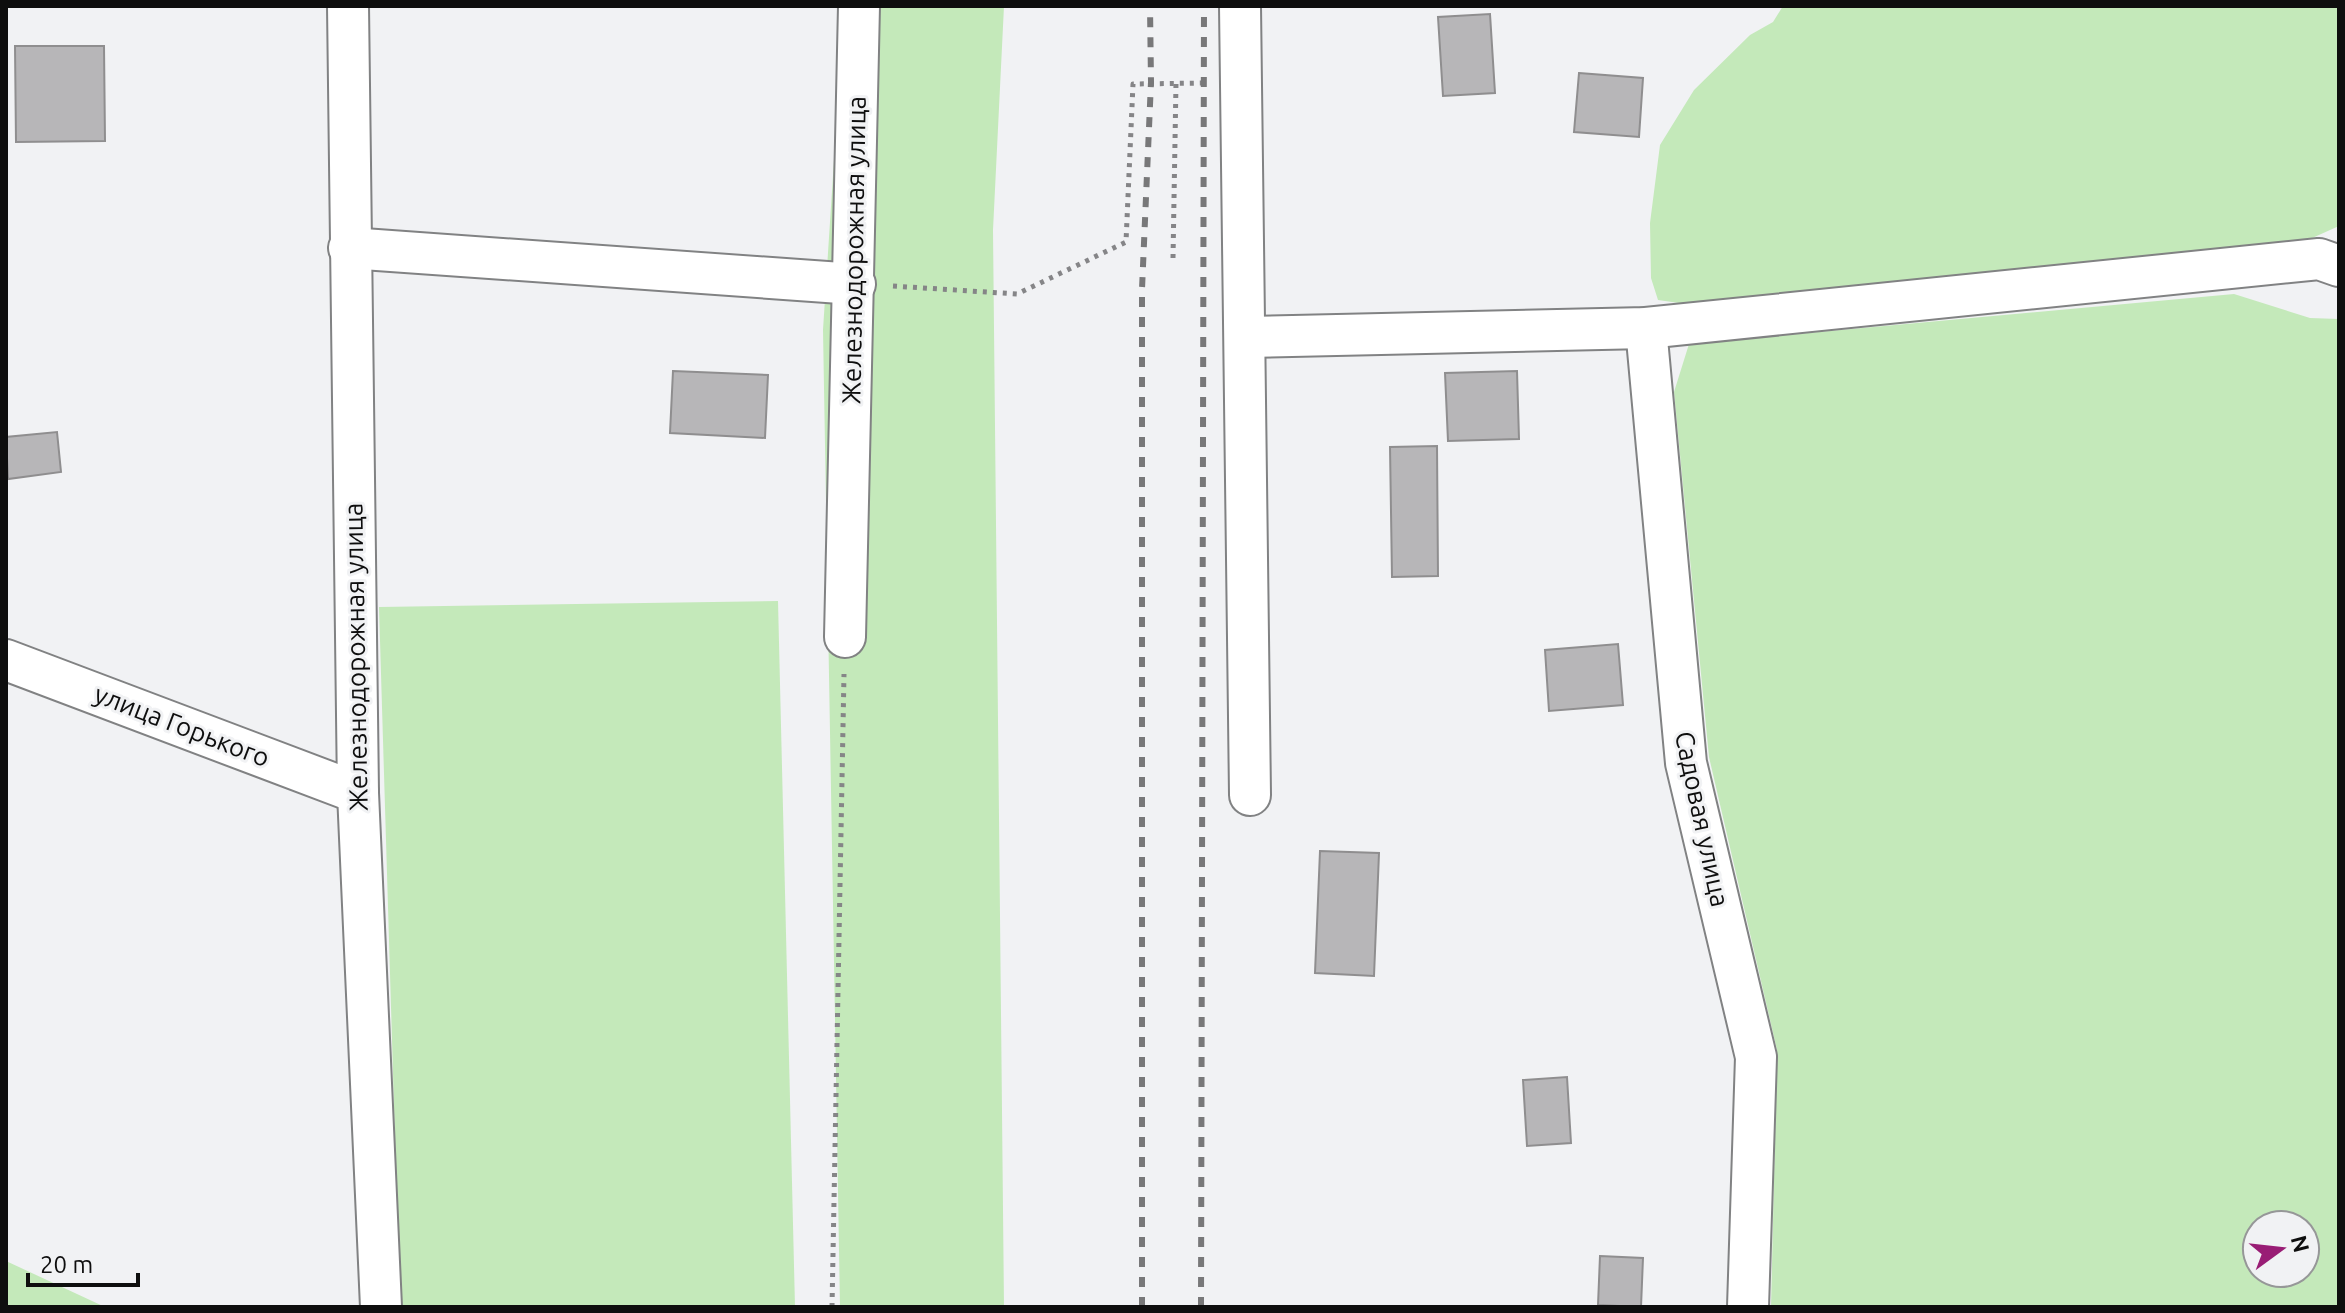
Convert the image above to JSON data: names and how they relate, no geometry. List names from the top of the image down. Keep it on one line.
{"streets":{"street":["Железнодорожная улица","улица Горького","Садовая улица"]},"crossings":[["Железнодорожная улица","улица Горького"]],"scale_bar":"20 m","north":"right"}
